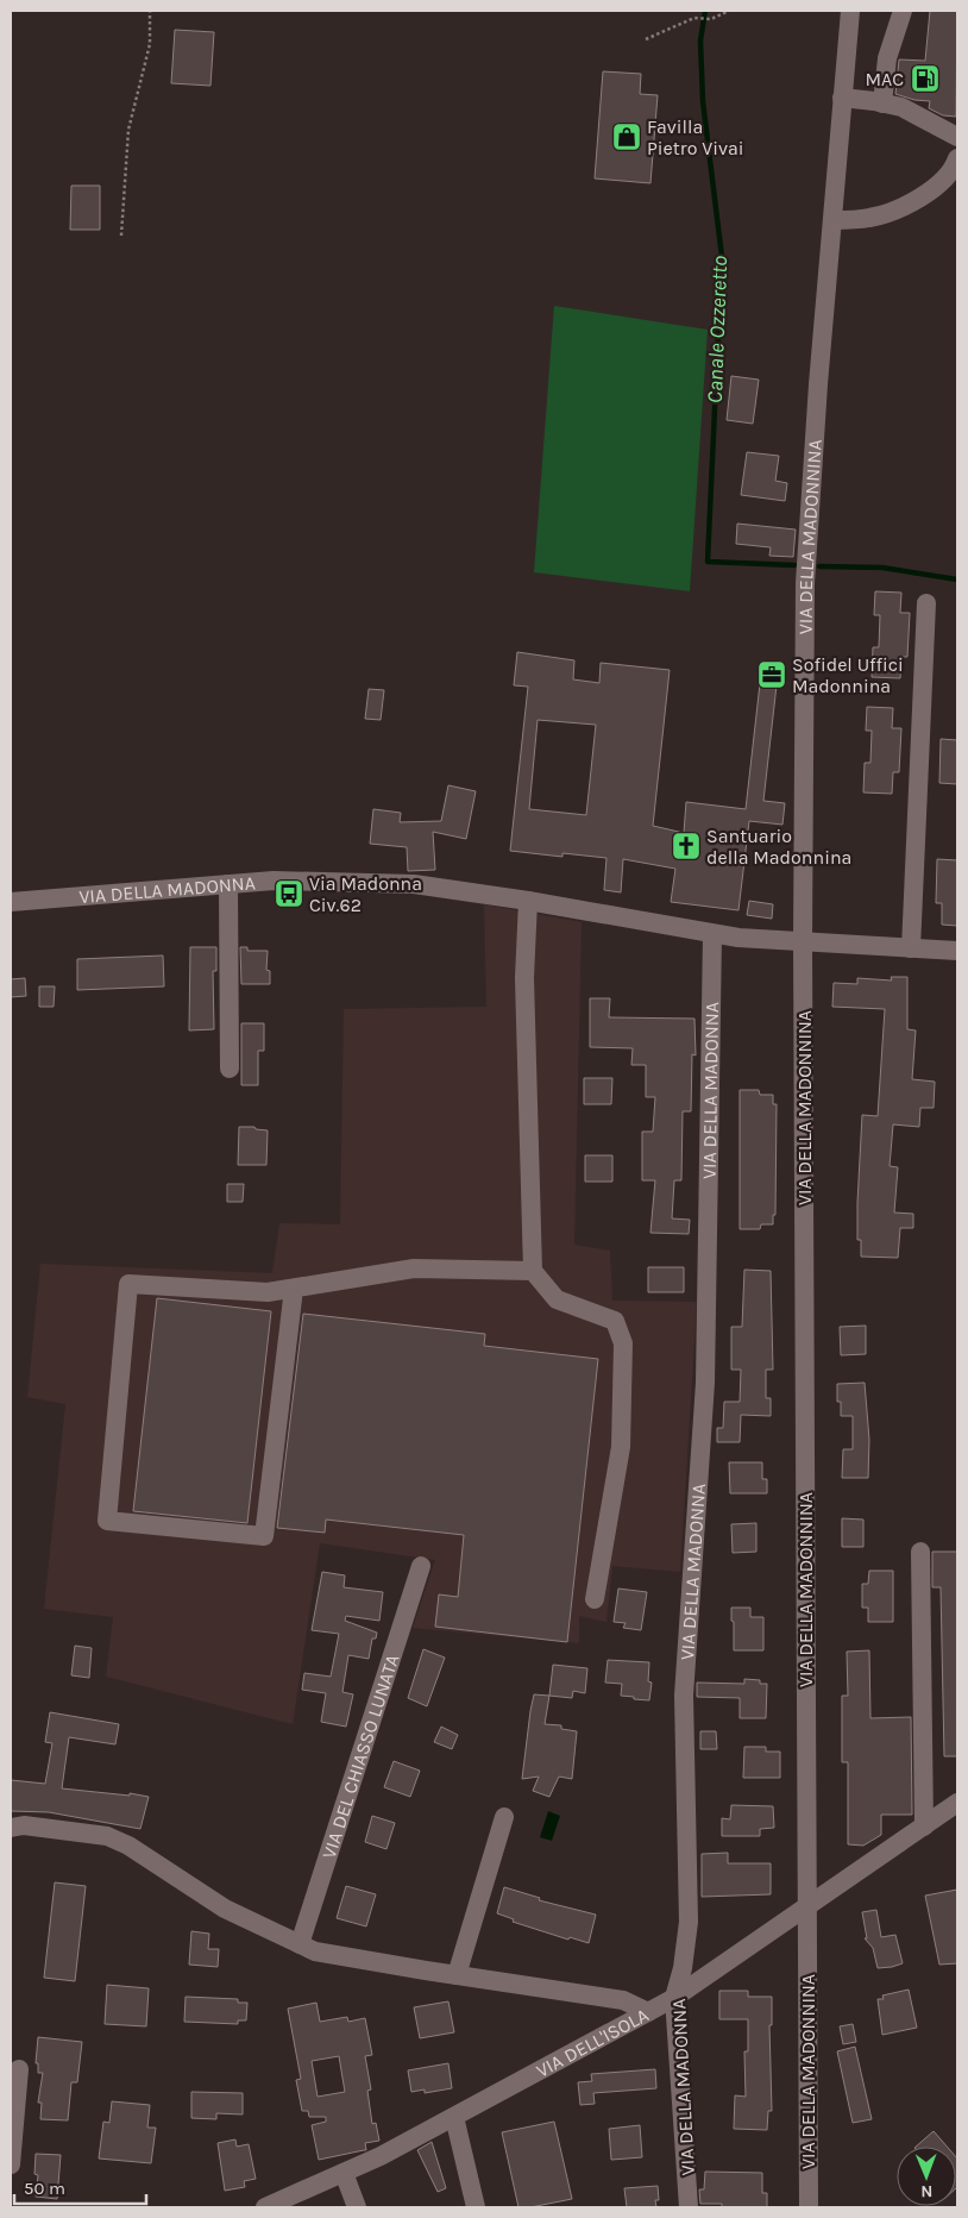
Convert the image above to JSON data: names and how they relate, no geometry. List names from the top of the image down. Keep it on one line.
{"streets":{"street":["VIA DELLA MADONNINA","VIA DELLA MADONNA","VIA DEL CHIASSO LUNATA","VIA DELL'ISOLA"]},"crossings":[["VIA DELLA MADONNINA","VIA DELLA MADONNA"],["VIA DELLA MADONNINA","VIA DELL'ISOLA"],["VIA DELLA MADONNA","VIA DELL'ISOLA"]],"water":["Canale Ozzeretto"],"places":{"fuel station":["MAC"],"shop":["Favilla Pietro Vivai"],"office":["Sofidel Uffici Madonnina"],"church":["Santuario della Madonnina"],"bus stop":["Via Madonna Civ.62"]},"scale_bar":"50 m","north":"bottom"}
